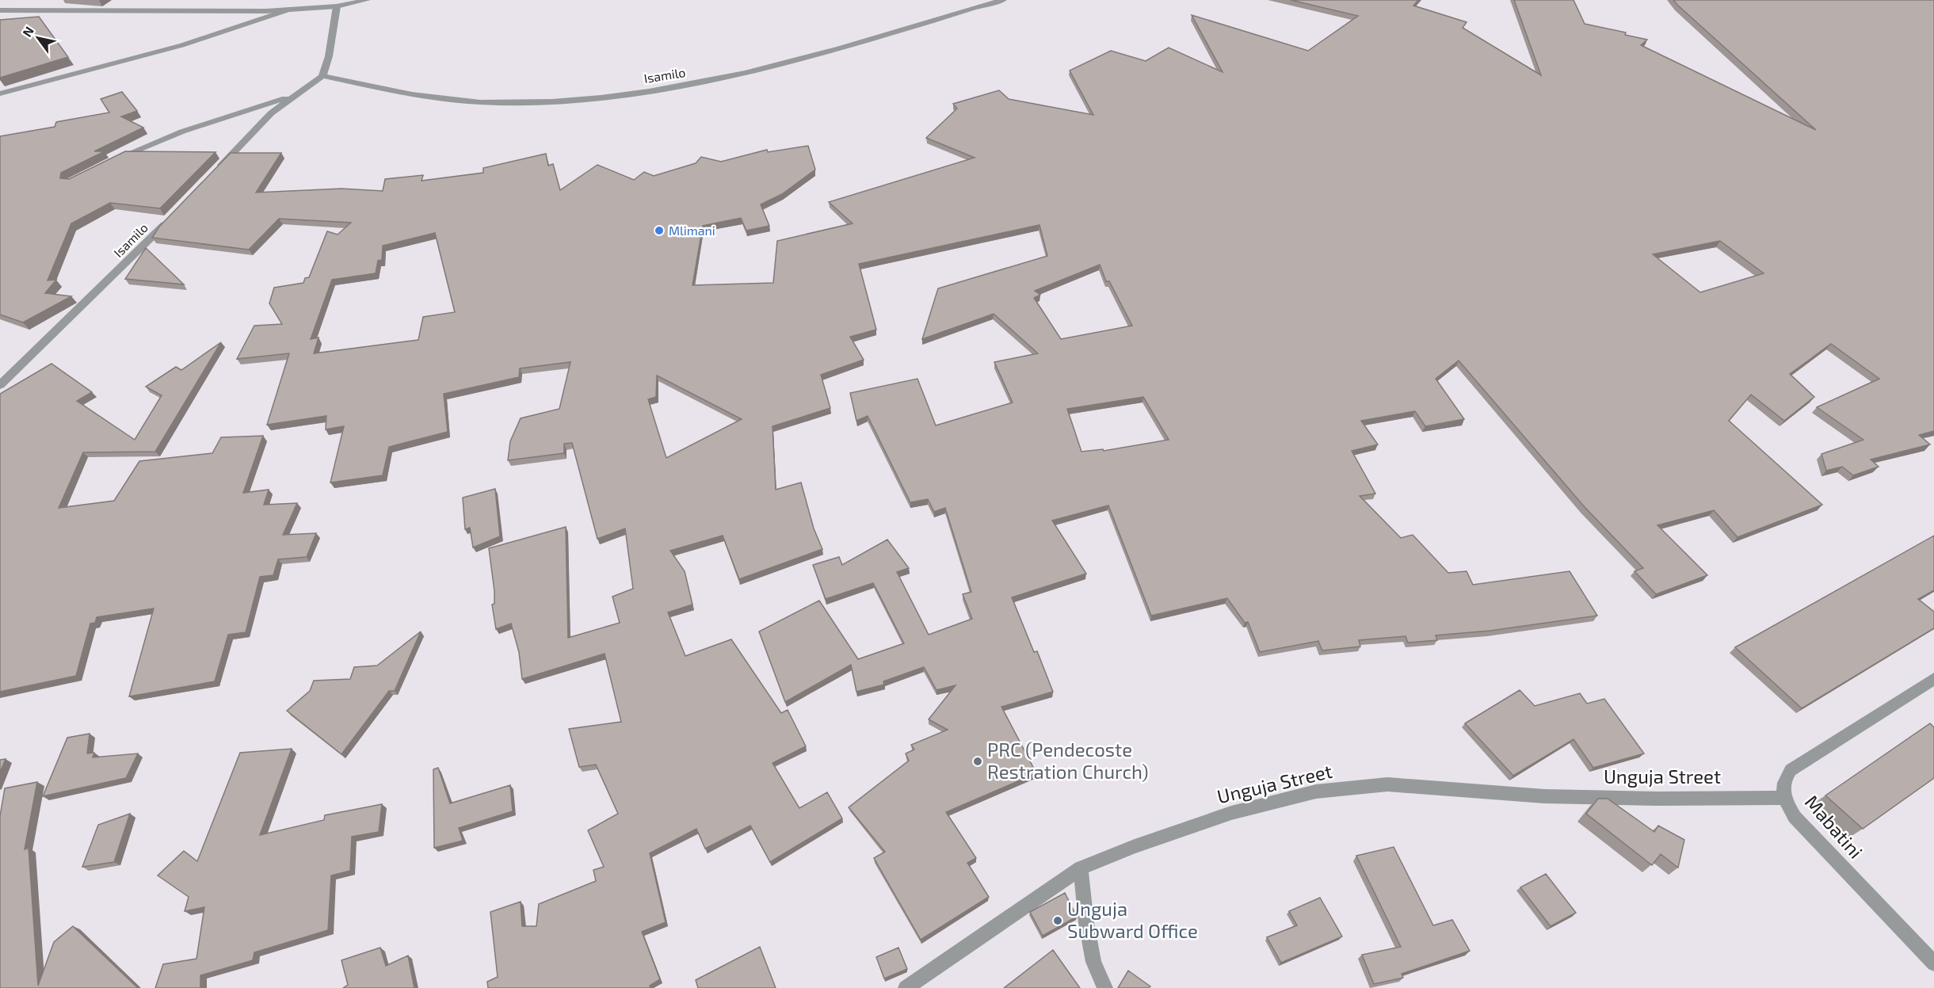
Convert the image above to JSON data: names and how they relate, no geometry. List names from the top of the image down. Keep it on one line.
{"streets":{"street":["Isamilo","Unguja Street","Mabatini"]},"crossings":[["Unguja Street","Mabatini"]],"places":["Mlimani","PRC (Pendecoste Restration Church)","Unguja Subward Office"],"north":"top left"}
